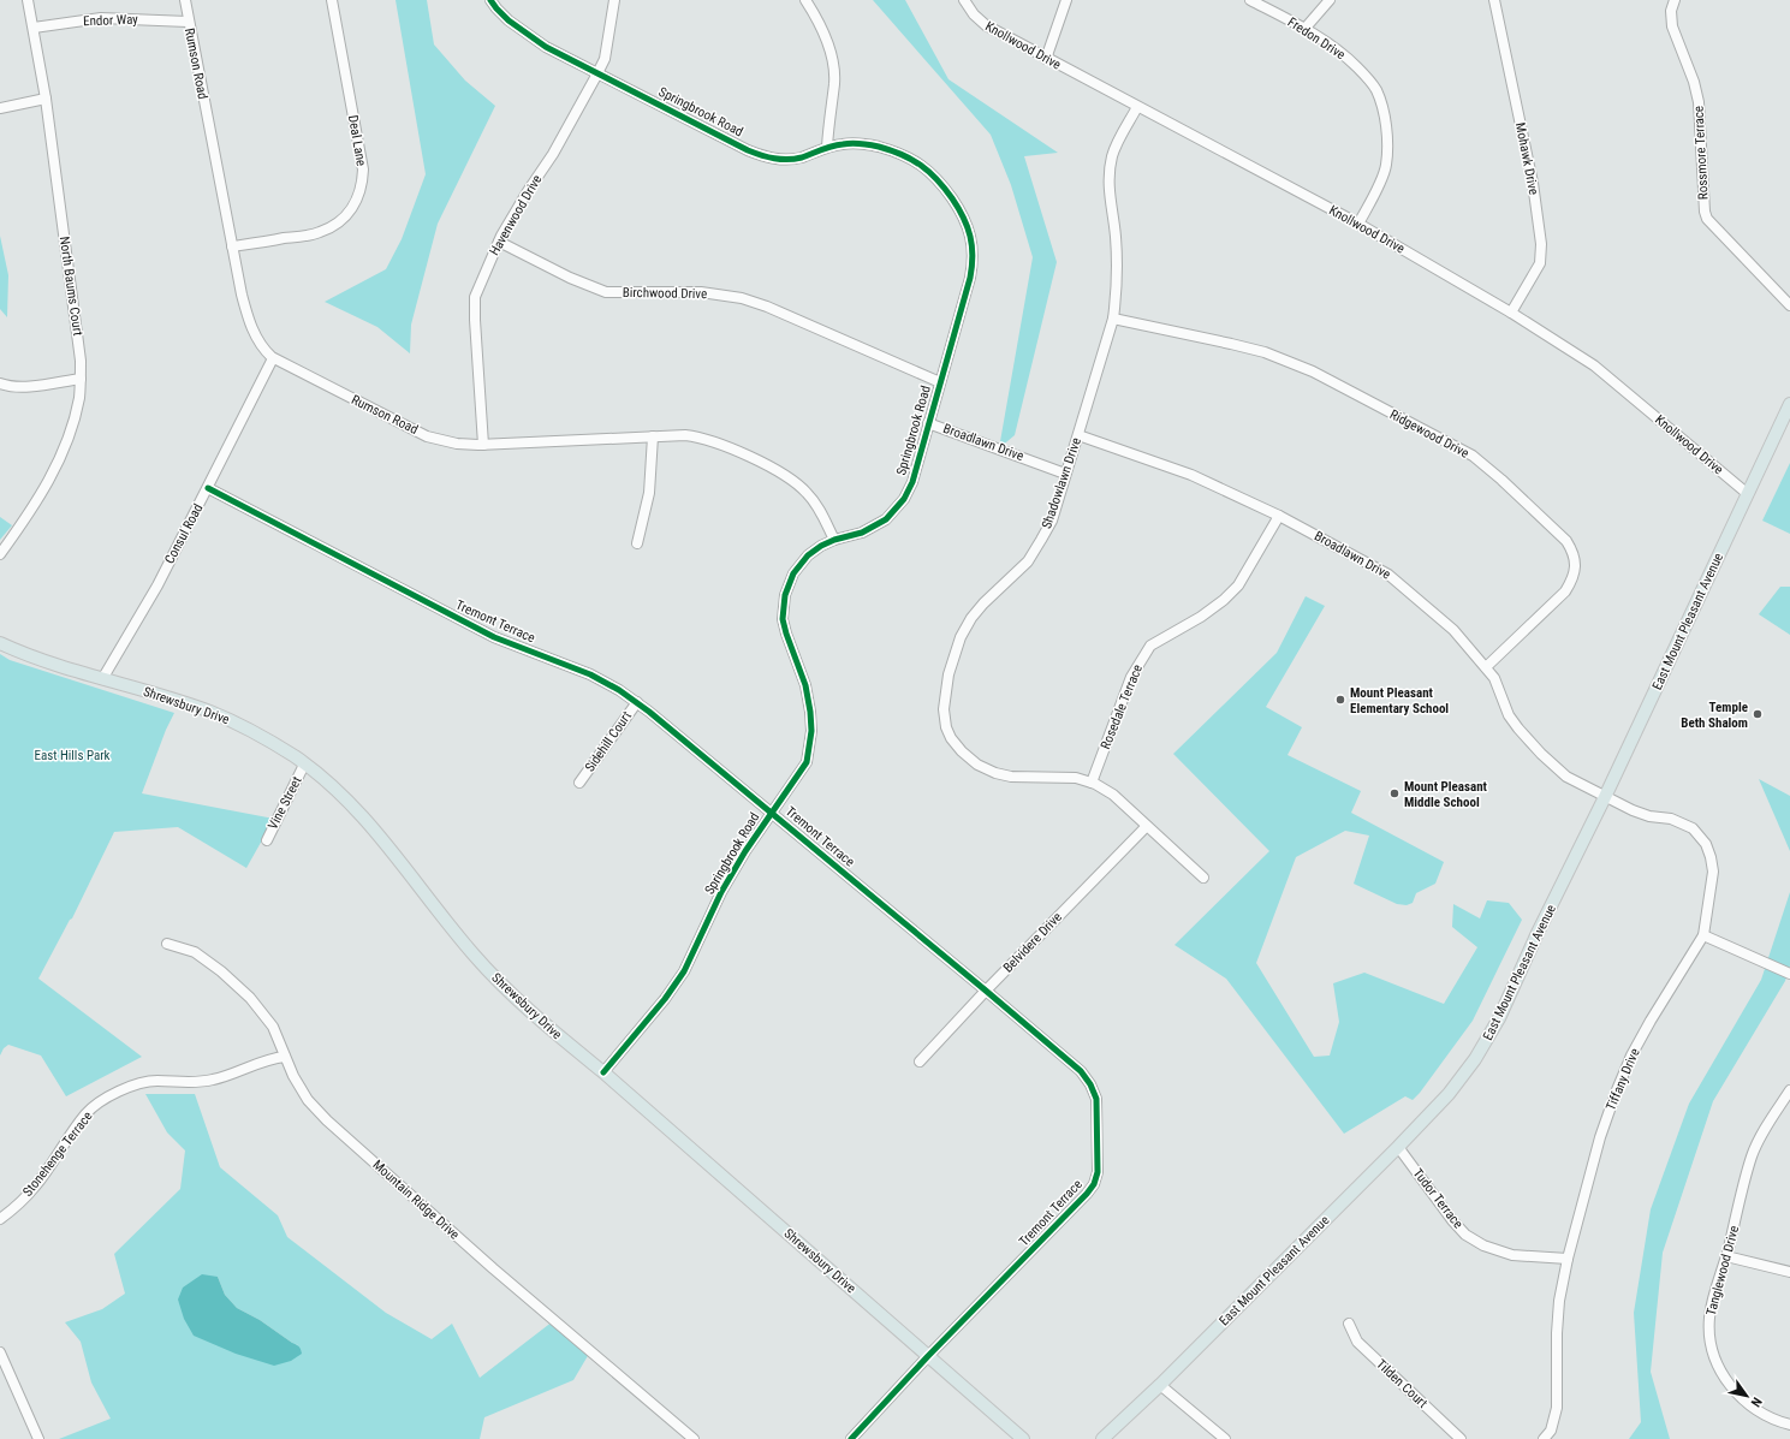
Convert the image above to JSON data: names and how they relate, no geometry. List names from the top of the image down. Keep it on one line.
{"streets":{"main road":["East Mount Pleasant Avenue","Shrewsbury Drive"],"street":["Endor Way","Fredon Drive","Knollwood Drive","Rumson Road","Springbrook Road","Deal Lane","Rossmore Terrace","Mohawk Drive","Havenwood Drive","North Baums Court","Birchwood Drive","Ridgewood Drive","Broadlawn Drive","Shadowlawn Drive","Consul Road","Tremont Terrace","Rosedale Terrace","Sidehill Court","Vine Street","Belvidere Drive","Tiffany Drive","Stonehenge Terrace","Tudor Terrace","Mountain Ridge Drive","Tanglewood Drive","Tilden Court"]},"crossings":[["Endor Way","Rumson Road"],["Endor Way","North Baums Court"],["Fredon Drive","Knollwood Drive"],["Knollwood Drive","Mohawk Drive"],["Knollwood Drive","Shadowlawn Drive"],["Knollwood Drive","East Mount Pleasant Avenue"],["Rumson Road","Springbrook Road"],["Rumson Road","Deal Lane"],["Rumson Road","Havenwood Drive"],["Rumson Road","Consul Road"],["Springbrook Road","Havenwood Drive"],["Springbrook Road","Birchwood Drive"],["Springbrook Road","Broadlawn Drive"],["Springbrook Road","Tremont Terrace"],["Springbrook Road","Shrewsbury Drive"],["Havenwood Drive","Birchwood Drive"],["Ridgewood Drive","Broadlawn Drive"],["Ridgewood Drive","Shadowlawn Drive"],["Broadlawn Drive","Shadowlawn Drive"],["Broadlawn Drive","East Mount Pleasant Avenue"],["Broadlawn Drive","Rosedale Terrace"],["Broadlawn Drive","Tiffany Drive"],["Shadowlawn Drive","Rosedale Terrace"],["Shadowlawn Drive","Belvidere Drive"],["Consul Road","Tremont Terrace"],["Consul Road","Shrewsbury Drive"],["Tremont Terrace","Shrewsbury Drive"],["Tremont Terrace","Sidehill Court"],["Tremont Terrace","Belvidere Drive"],["East Mount Pleasant Avenue","Tiffany Drive"],["East Mount Pleasant Avenue","Tudor Terrace"],["Shrewsbury Drive","Vine Street"],["Tiffany Drive","Tudor Terrace"],["Stonehenge Terrace","Mountain Ridge Drive"]],"parks":["East Hills Park"],"places":["Mount Pleasant Elementary School","Temple Beth Shalom","Mount Pleasant Middle School"],"north":"bottom right"}
